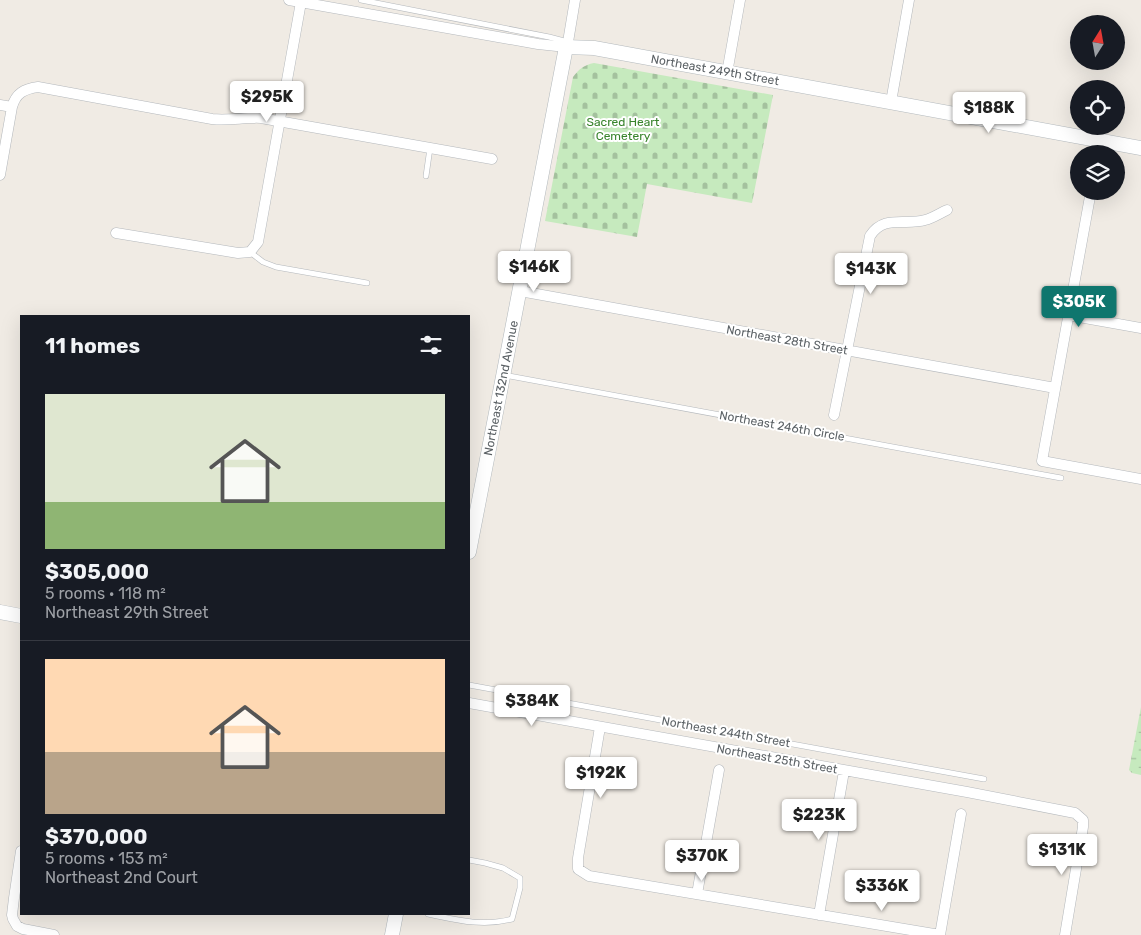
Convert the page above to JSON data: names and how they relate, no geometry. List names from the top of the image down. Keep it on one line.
{"streets":{"street":["Northeast 249th Street","Northeast 28th Street","Northeast 132nd Avenue","Northeast 25th Street"],"lane":["Northeast 246th Circle","Northeast 244th Street"]},"crossings":[["Northeast 249th Street","Northeast 132nd Avenue"],["Northeast 28th Street","Northeast 132nd Avenue"],["Northeast 132nd Avenue","Northeast 246th Circle"]],"parks":["Sacred Heart Cemetery"],"north":"top","page":{"price":["$295K","$188K","$146K","$143K","$305K","$384K","$192K","$223K","$131K","$370K","$336K"],"heading":"11 homes","list":[{"name":"$305,000","note":"5 rooms · 118 m² · Northeast 29th Street"},{"name":"$370,000","note":"5 rooms · 153 m² · Northeast 2nd Court"}]}}
